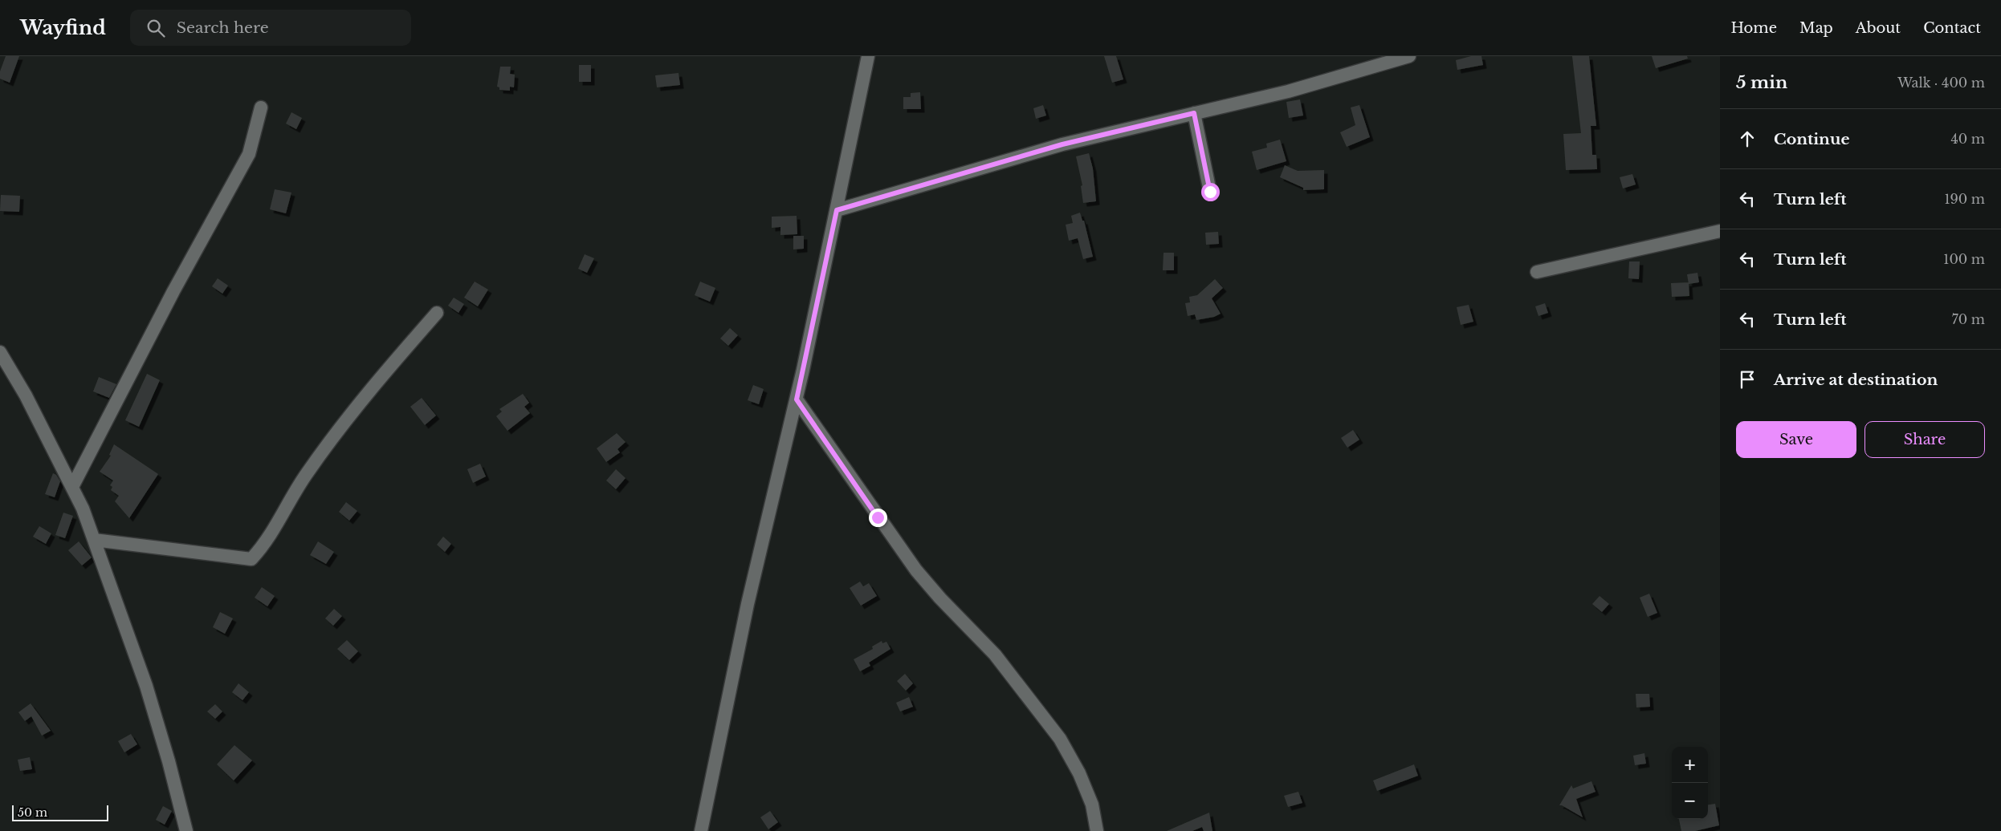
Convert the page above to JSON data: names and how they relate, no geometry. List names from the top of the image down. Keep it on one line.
{"scale_bar":"50 m","page":{"header":"Wayfind","search":"Search here","nav":["Home","Map","About","Contact"],"heading":["5 min","Walk · 400 m"],"list":[["Continue","40 m"],["Turn left","190 m"],["Turn left","100 m"],["Turn left","70 m"],"Arrive at destination"],"buttons":["Save","Share"],"map_buttons":["+","−"],"scale":"50 m"}}
